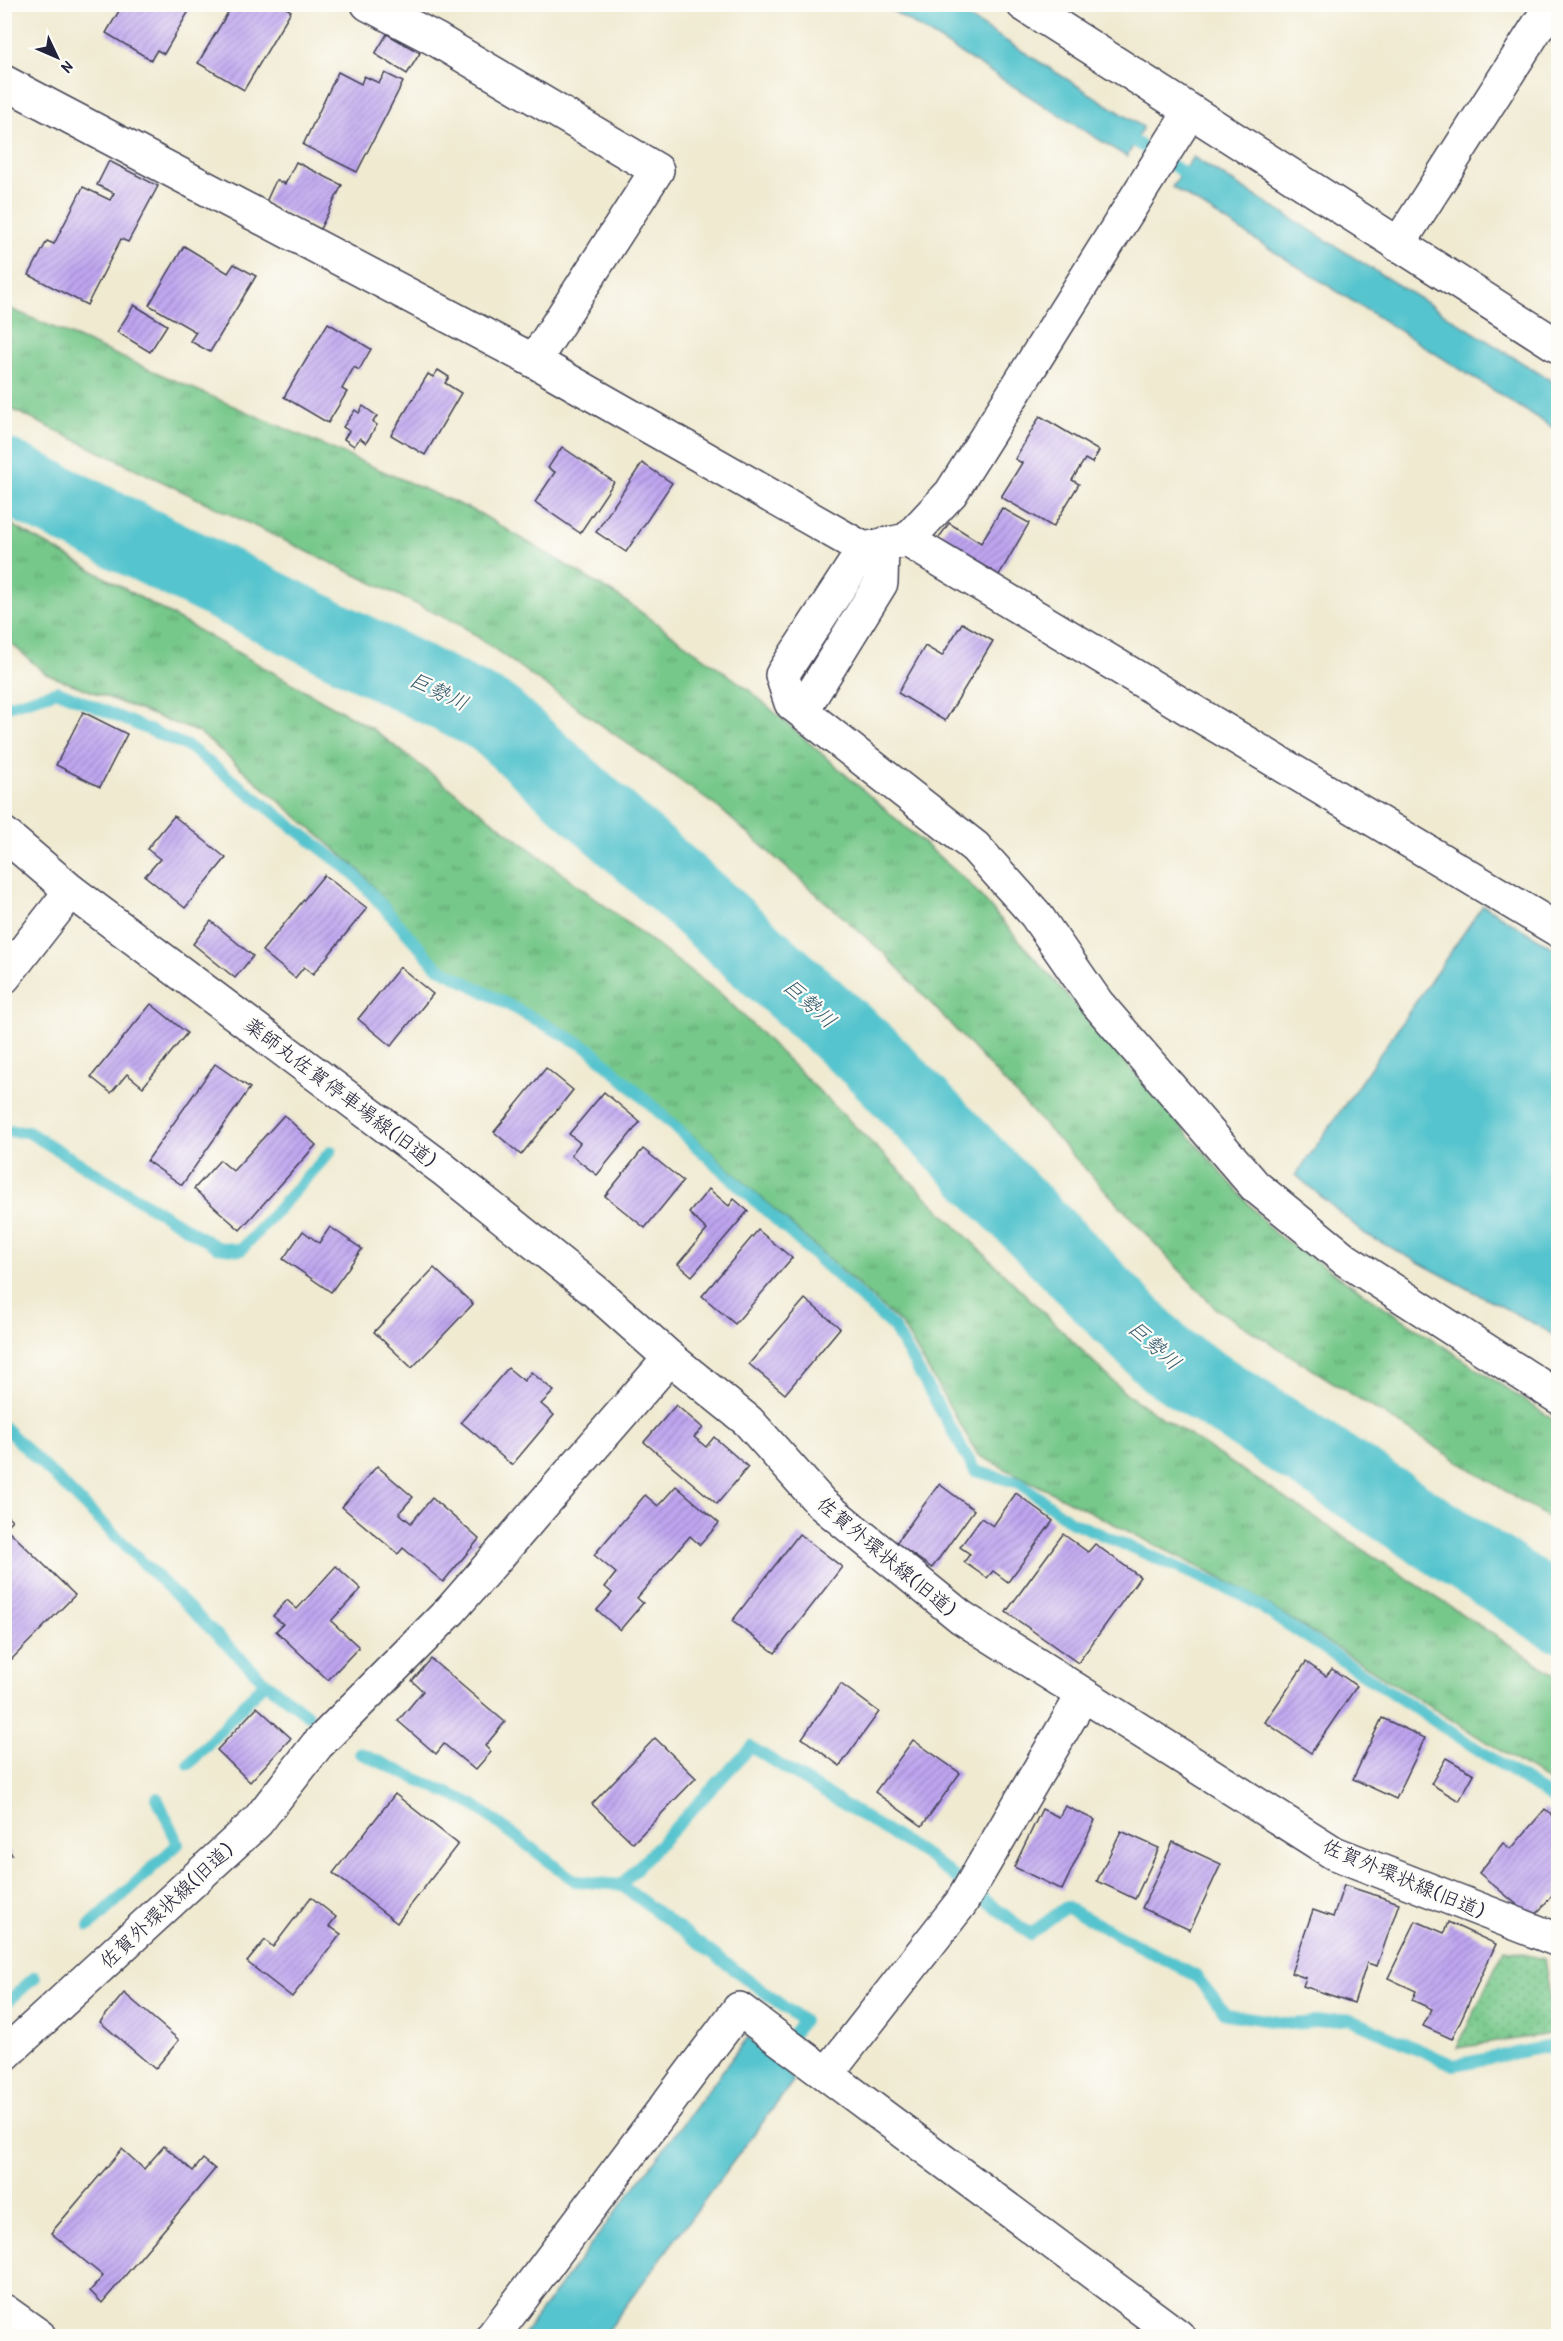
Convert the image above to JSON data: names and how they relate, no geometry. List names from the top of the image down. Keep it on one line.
{"streets":{"street":["薬師丸佐賀停車場線(旧道)","佐賀外環状線(旧道)"]},"crossings":[["薬師丸佐賀停車場線(旧道)","佐賀外環状線(旧道)"]],"water":["巨勢川"],"north":"bottom right"}
